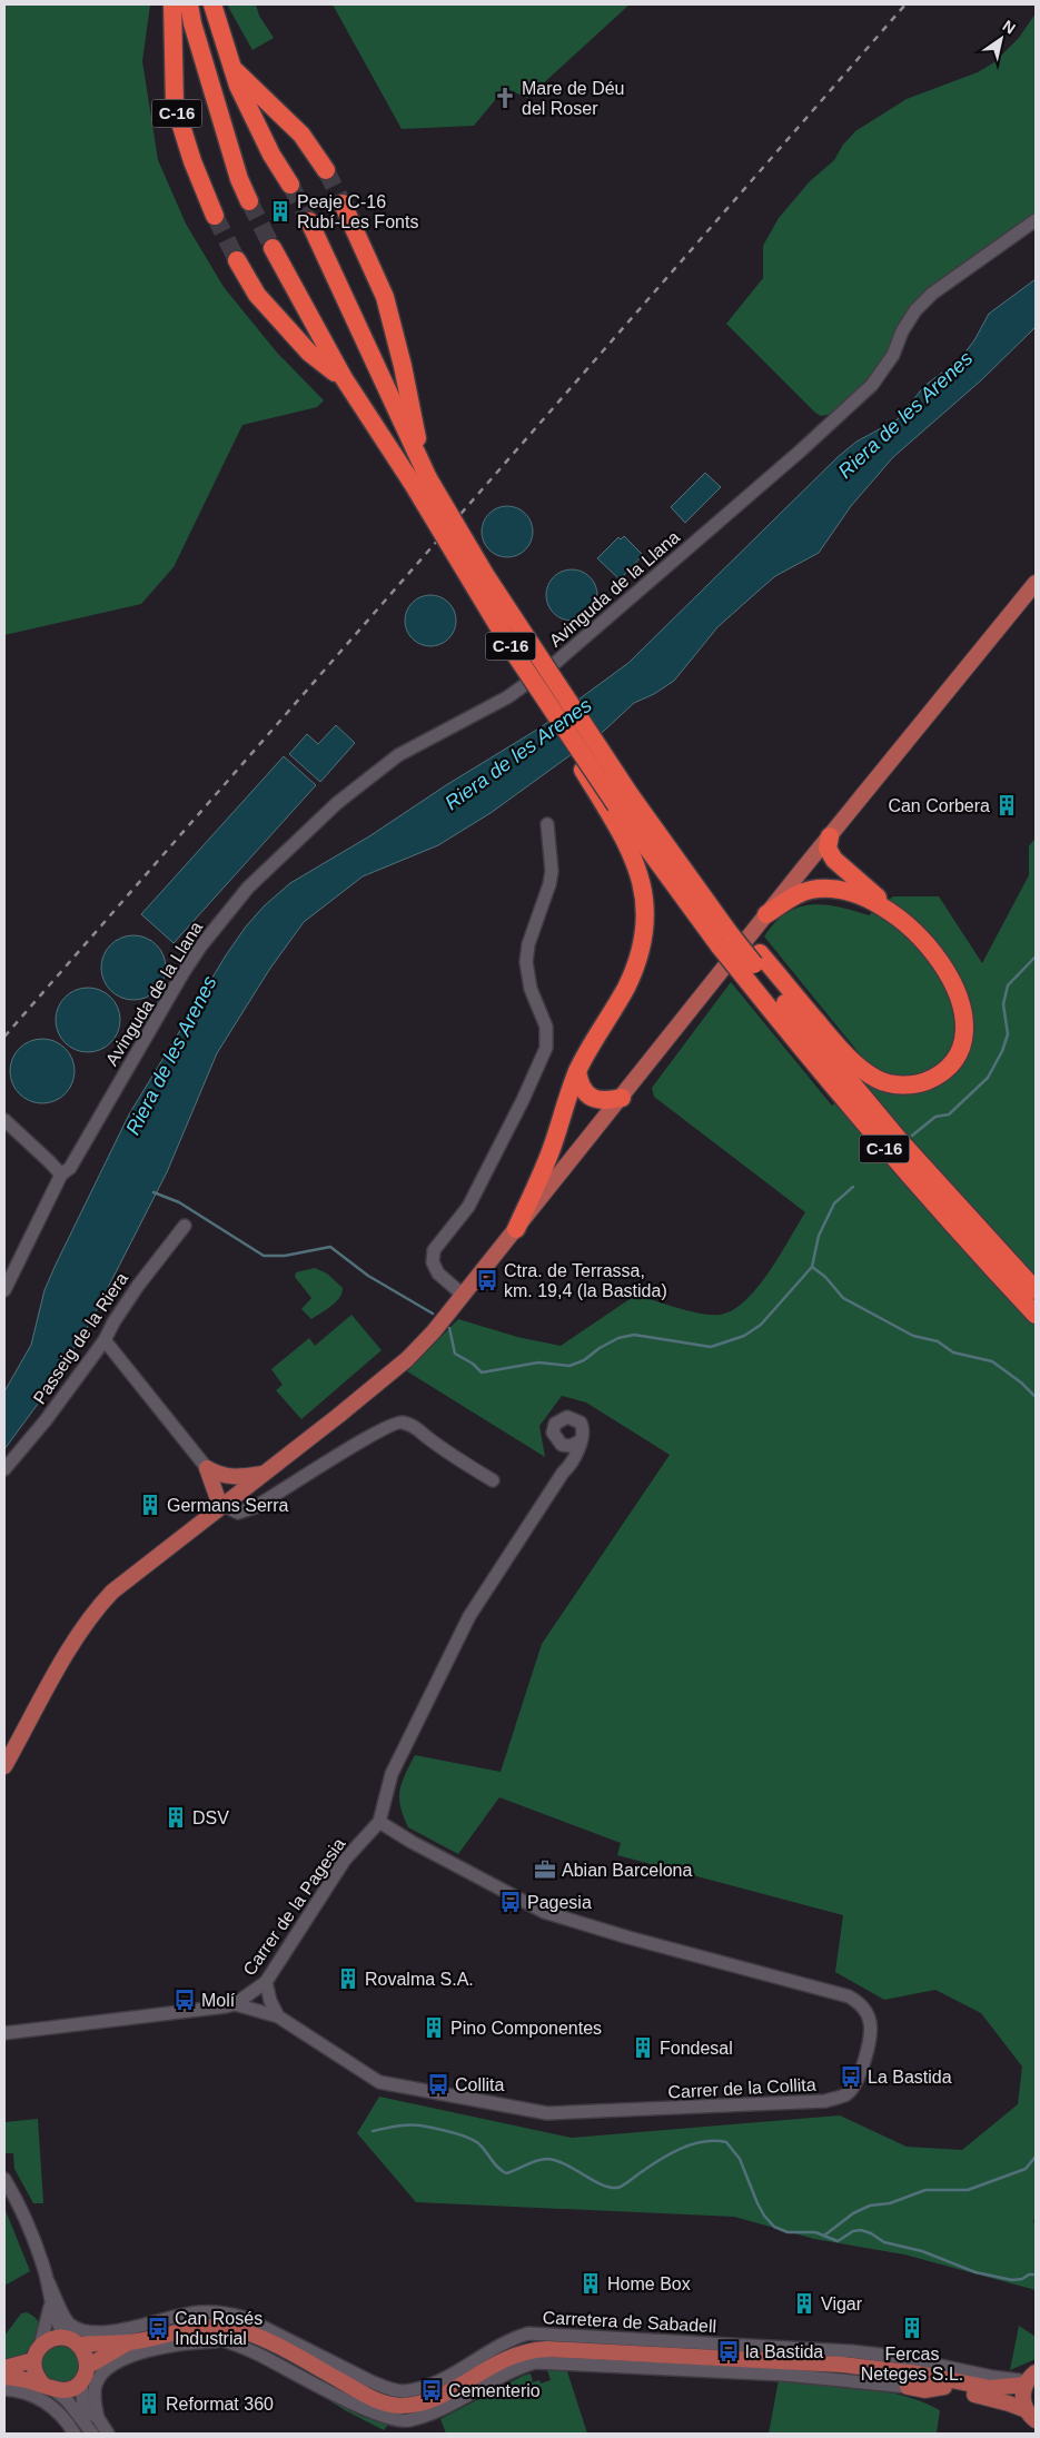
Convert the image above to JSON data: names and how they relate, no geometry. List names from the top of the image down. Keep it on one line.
{"streets":{"highway":["C-16"],"street":["Avinguda de la Llana","Passeig de la Riera","Carrer de la Pagesia","Carrer de la Collita","Carretera de Sabadell"]},"crossings":[["Carrer de la Pagesia","Carrer de la Collita"]],"water":["Riera de les Arenes"],"places":{"church":["Mare de Déu del Roser"],"building":["Peaje C-16 Rubí-Les Fonts","Can Corbera","Germans Serra","DSV","Rovalma S.A.","Pino Componentes","Fondesal","Home Box","Vigar","Fercas Neteges S.L.","Reformat 360"],"bus stop":["Ctra. de Terrassa, km. 19,4 (la Bastida)","Pagesia","Molí","La Bastida","Collita","Can Rosés Industrial","la Bastida","Cementerio"],"office":["Abian Barcelona"]},"north":"top right"}
